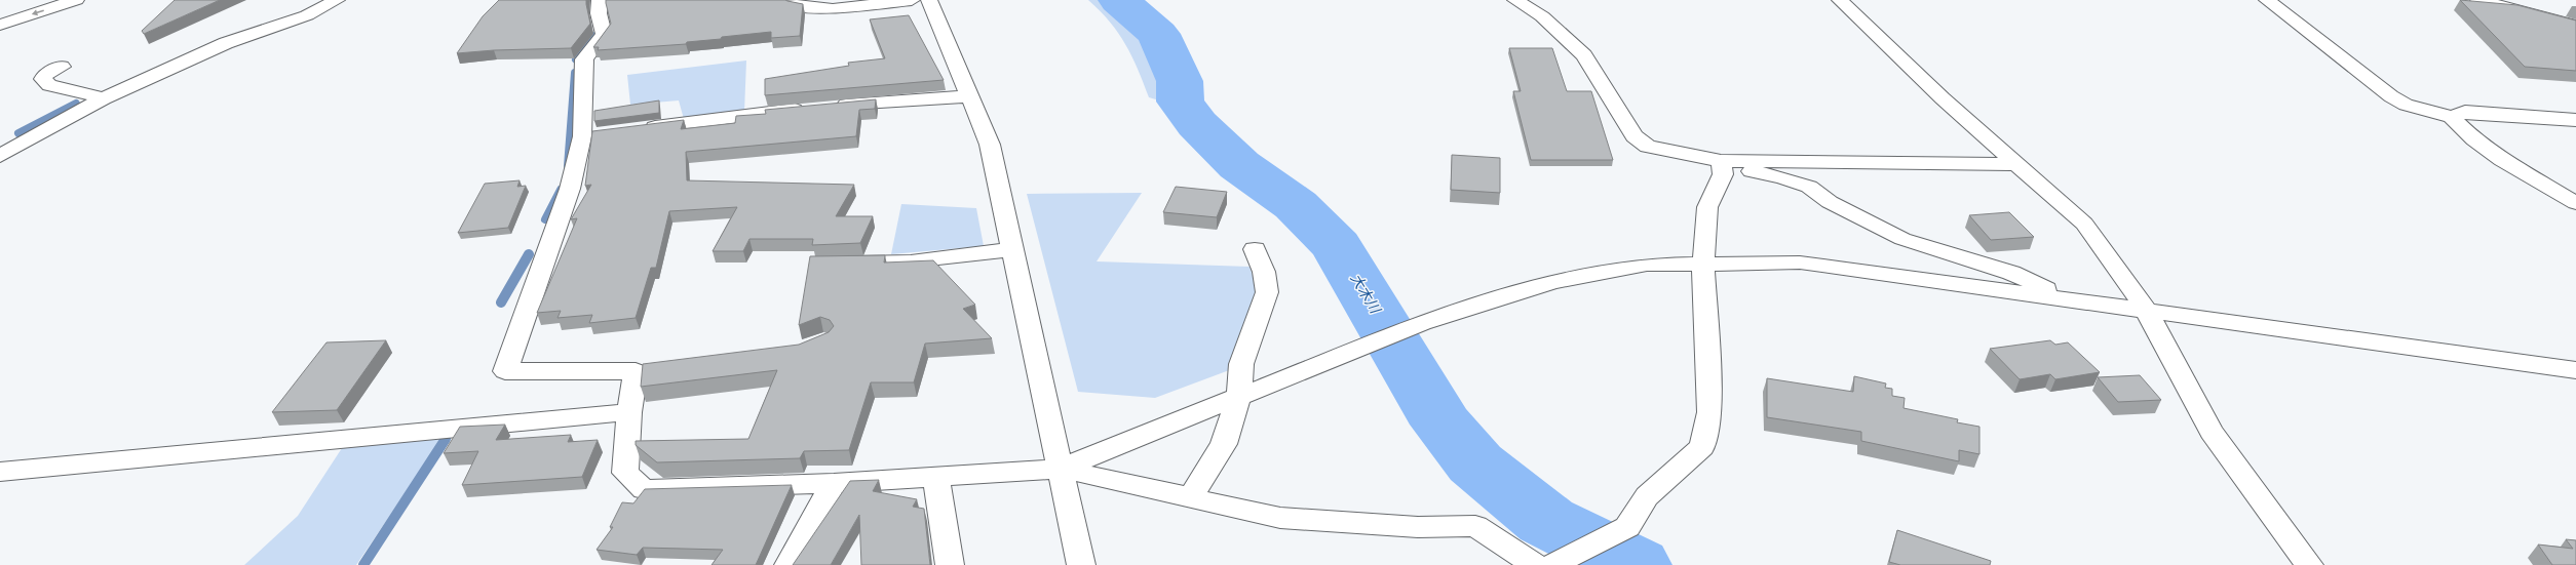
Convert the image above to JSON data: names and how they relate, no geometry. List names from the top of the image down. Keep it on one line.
{"water":["大木川"]}
